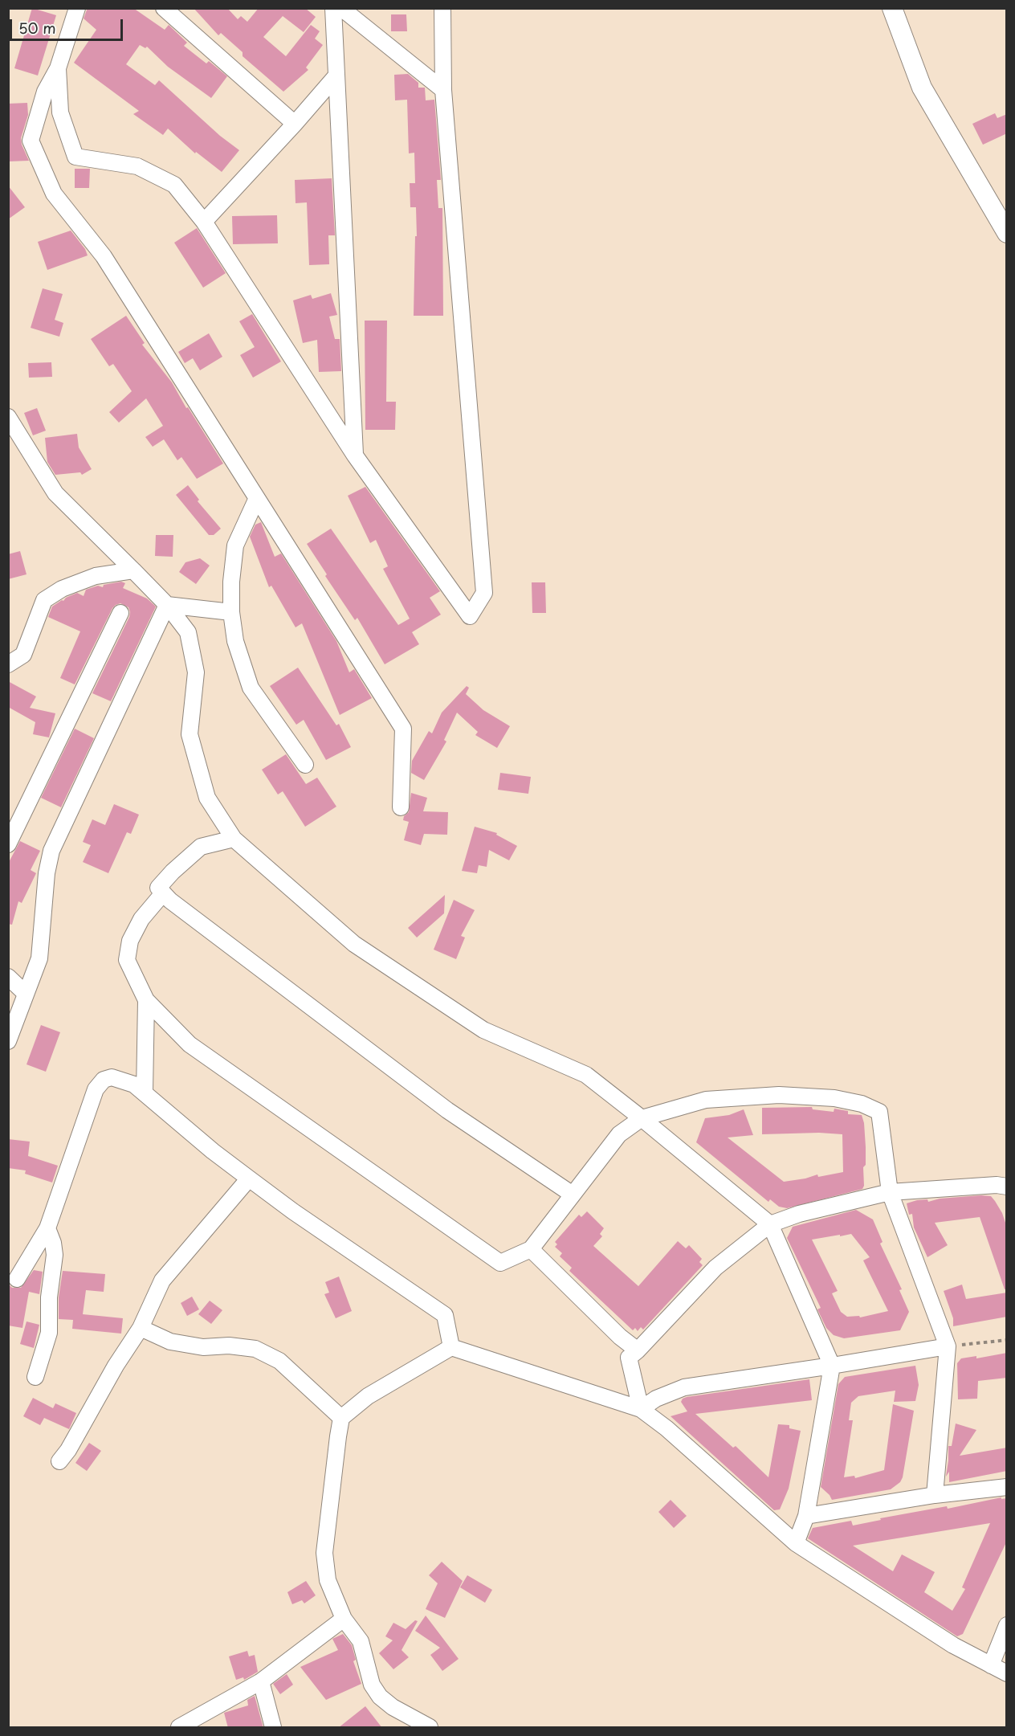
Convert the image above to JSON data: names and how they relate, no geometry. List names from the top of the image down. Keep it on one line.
{"scale_bar":"50 m"}
